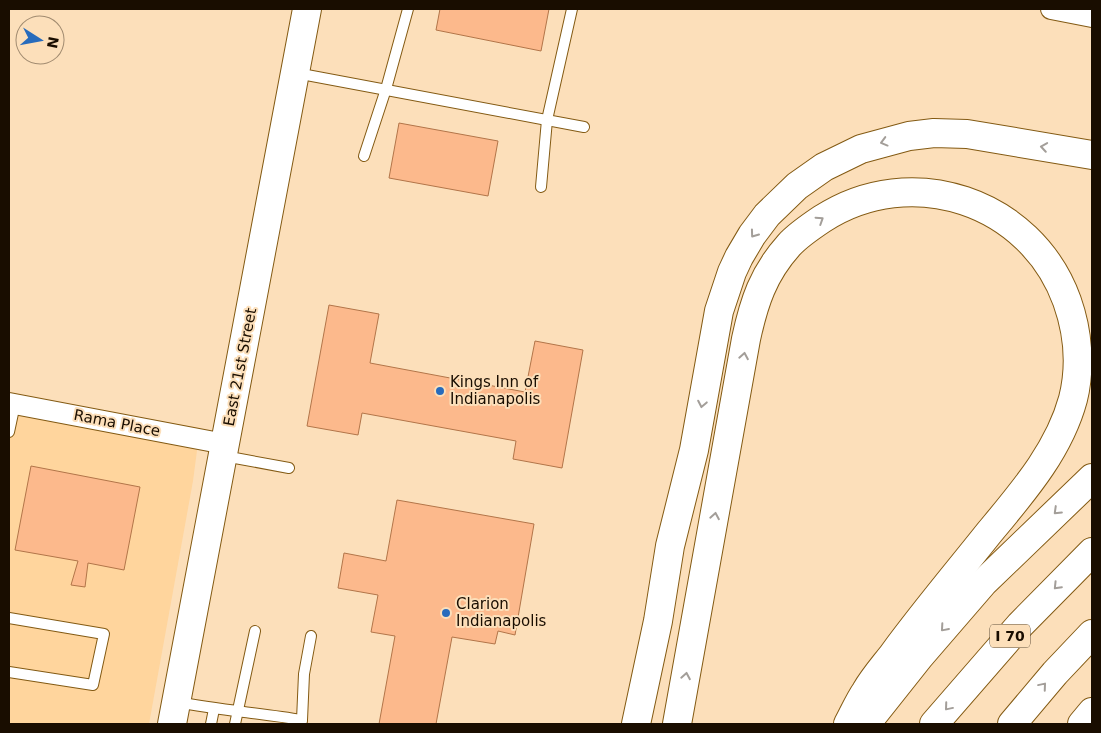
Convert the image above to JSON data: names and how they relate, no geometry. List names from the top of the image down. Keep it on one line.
{"streets":{"main road":["East 21st Street","I 70"],"street":["Rama Place"]},"crossings":[["East 21st Street","Rama Place"]],"places":["Kings Inn of Indianapolis","Clarion Indianapolis"],"north":"right"}
